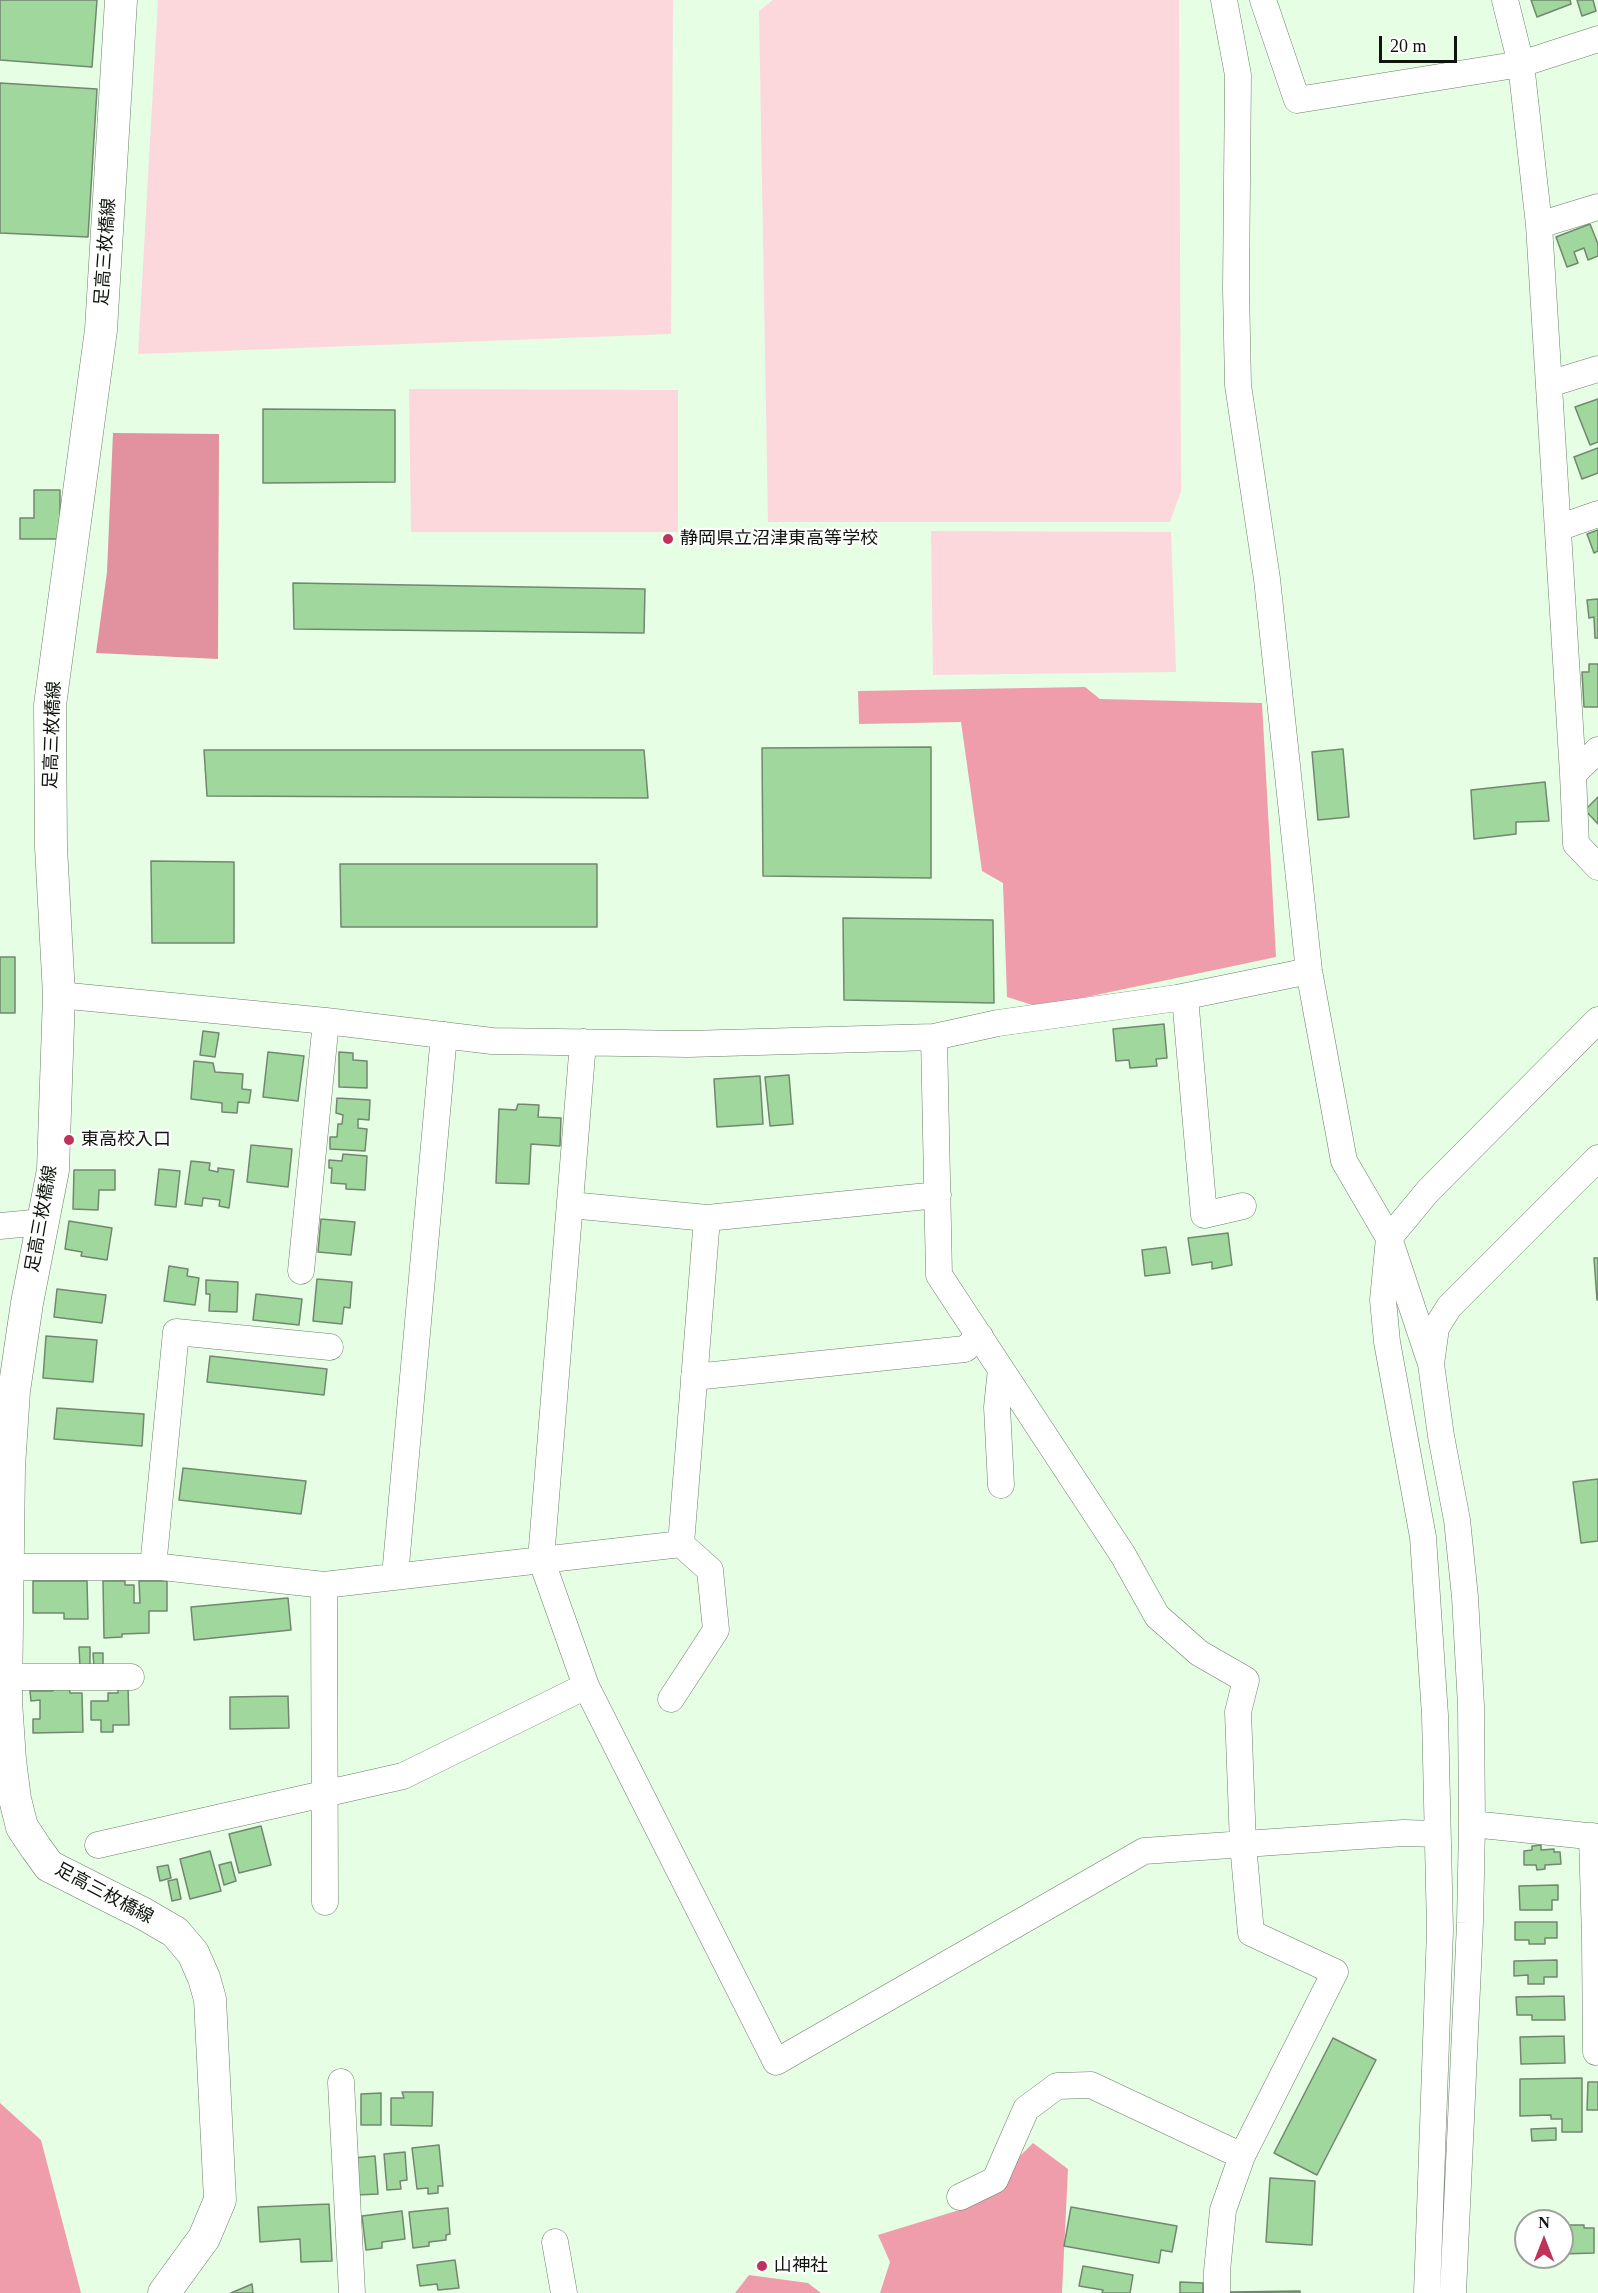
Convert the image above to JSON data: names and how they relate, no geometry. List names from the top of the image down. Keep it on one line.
{"streets":{"main road":["足高三枚橋線"]},"places":["静岡県立沼津東高等学校","東高校入口","山神社"],"scale_bar":"20 m","north":"top"}
